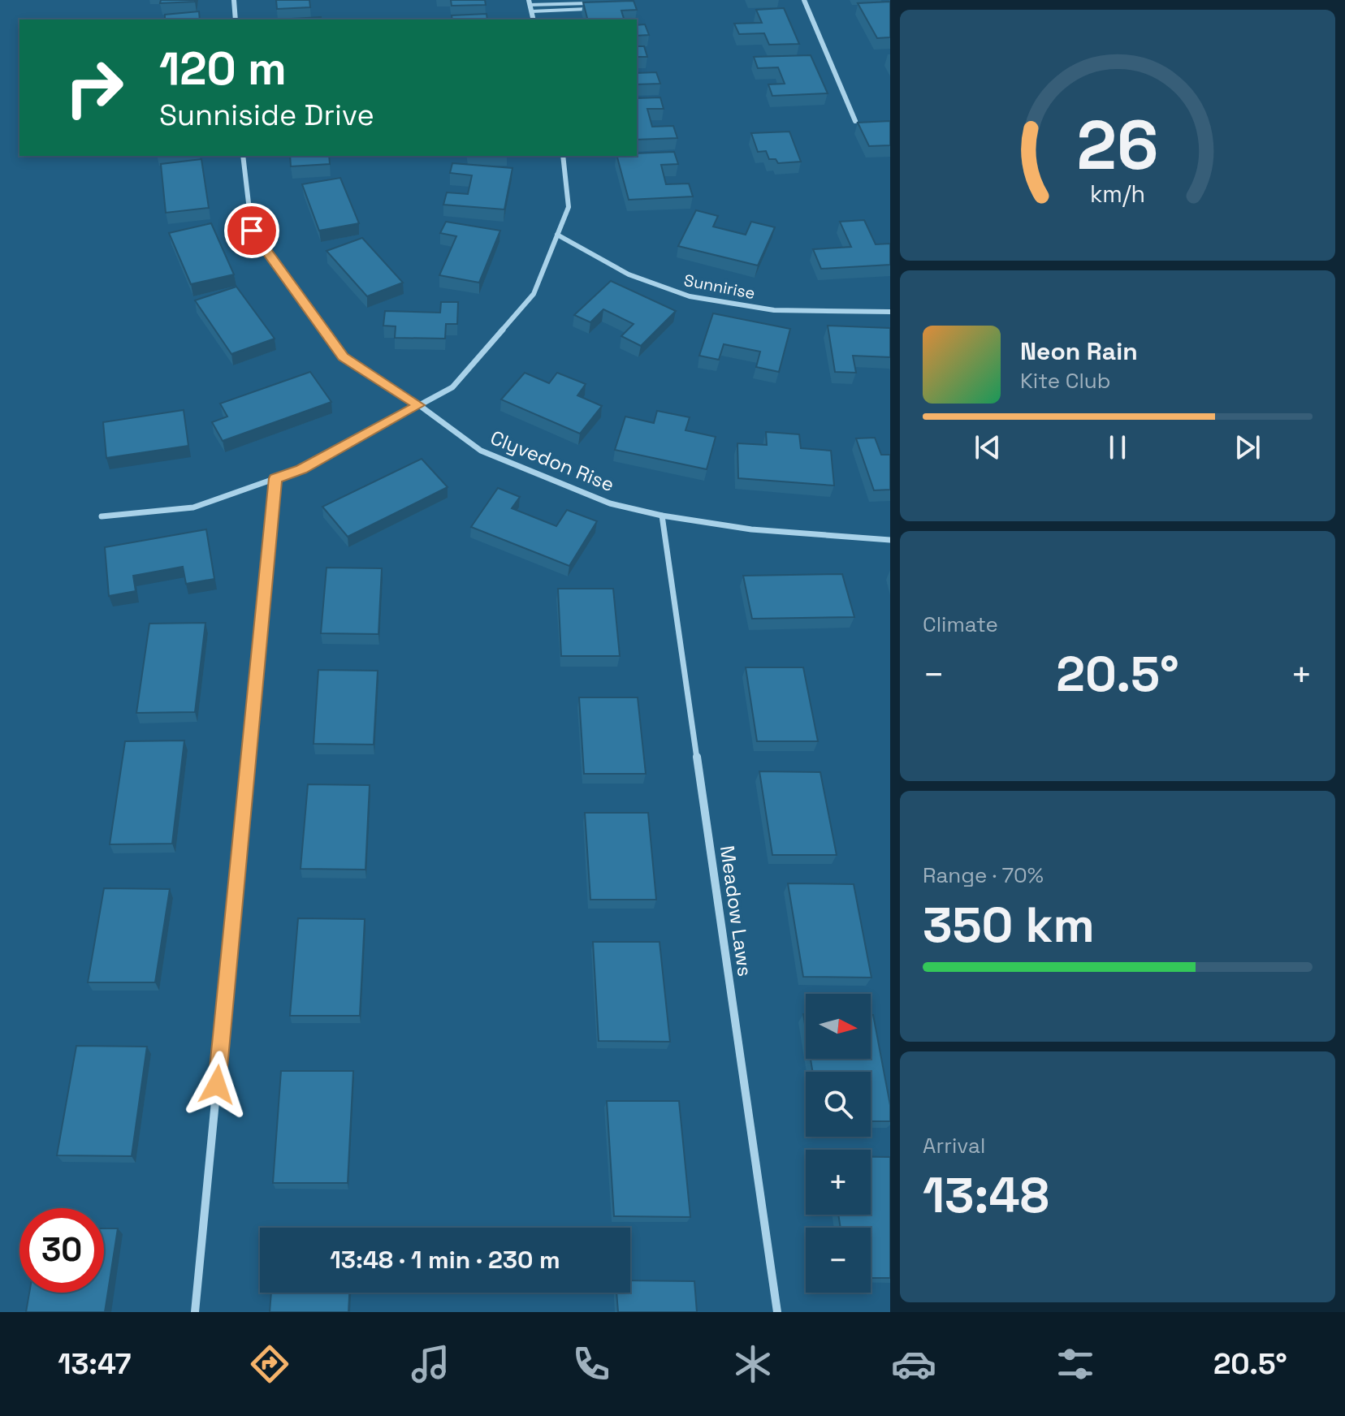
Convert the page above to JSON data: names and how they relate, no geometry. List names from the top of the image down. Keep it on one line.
{"streets":{"street":["Sunnirise","Clyvedon Rise","Meadow Laws"]},"crossings":[["Clyvedon Rise","Meadow Laws"]],"north":"right","page":{"turn":["120 m","Sunniside Drive"],"song":["Neon Rain","Kite Club"],"tile":["Climate",["Range · 70%","350 km"],["Arrival","13:48"]],"heat":["−","20.5°","+"],"map_buttons":["+","−"],"limit":"30","trip":"13:48 · 1 min · 230 m","tabs":["13:47","20.5°"],"gauge":["26","km/h"]}}
